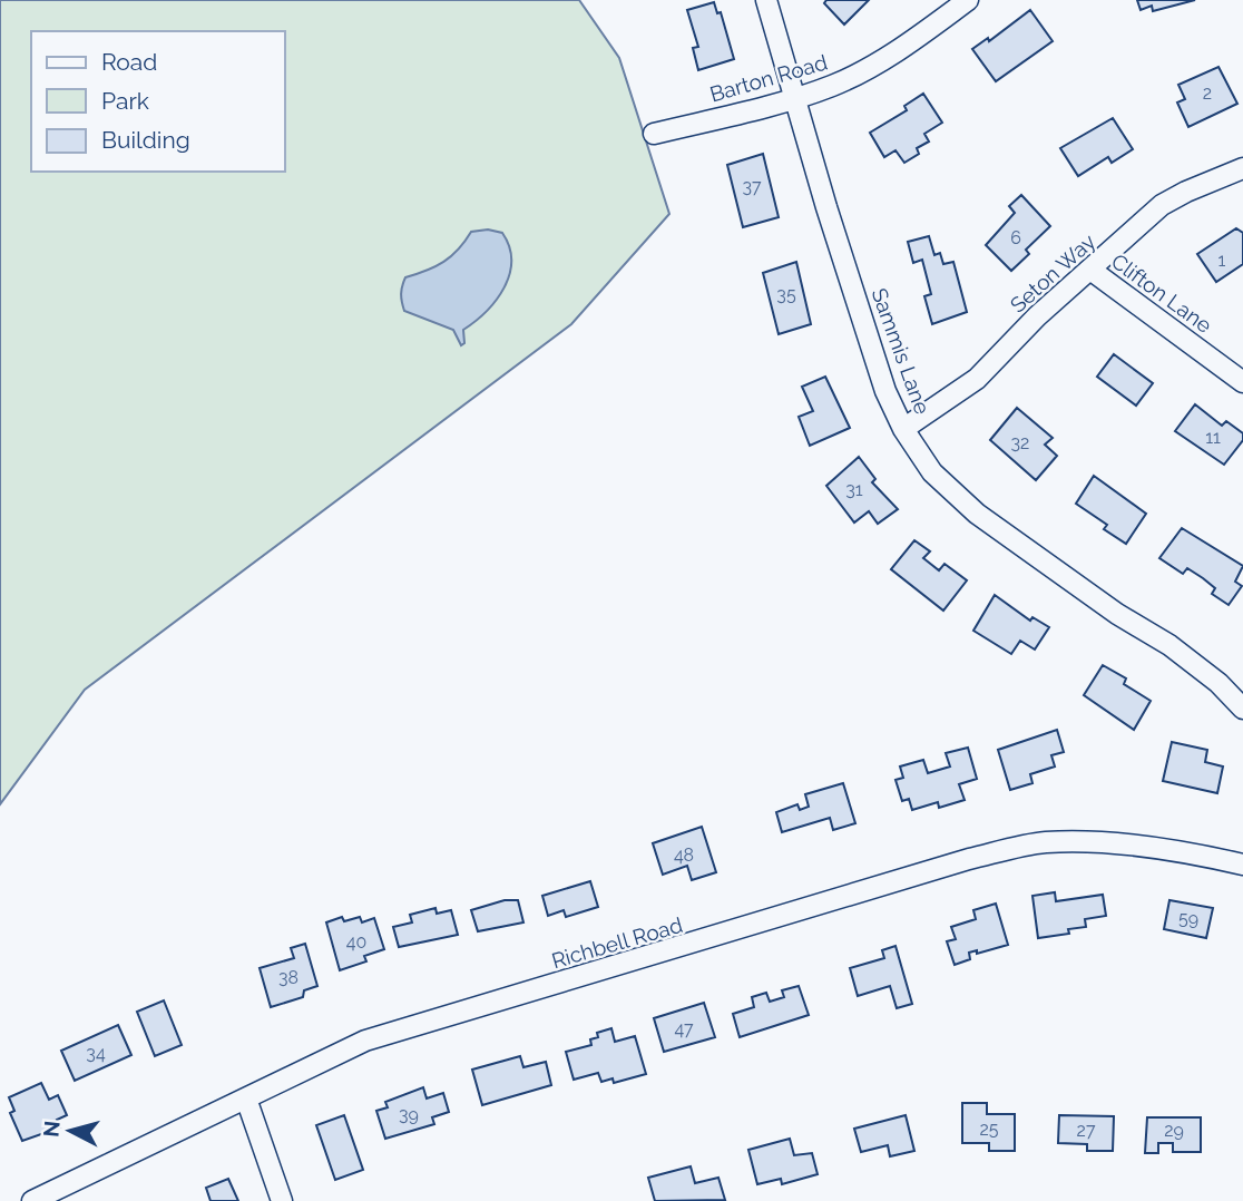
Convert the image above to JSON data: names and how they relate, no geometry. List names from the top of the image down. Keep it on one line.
{"streets":{"street":["Barton Road","Seton Way","Clifton Lane","Sammis Lane","Richbell Road"]},"crossings":[["Barton Road","Sammis Lane"],["Seton Way","Clifton Lane"],["Seton Way","Sammis Lane"]],"house_numbers":["2","37","6","1","35","11","32","31","48","59","40","38","47","34","39","25","27","29"],"legend":["Road","Park","Building"],"north":"left"}
